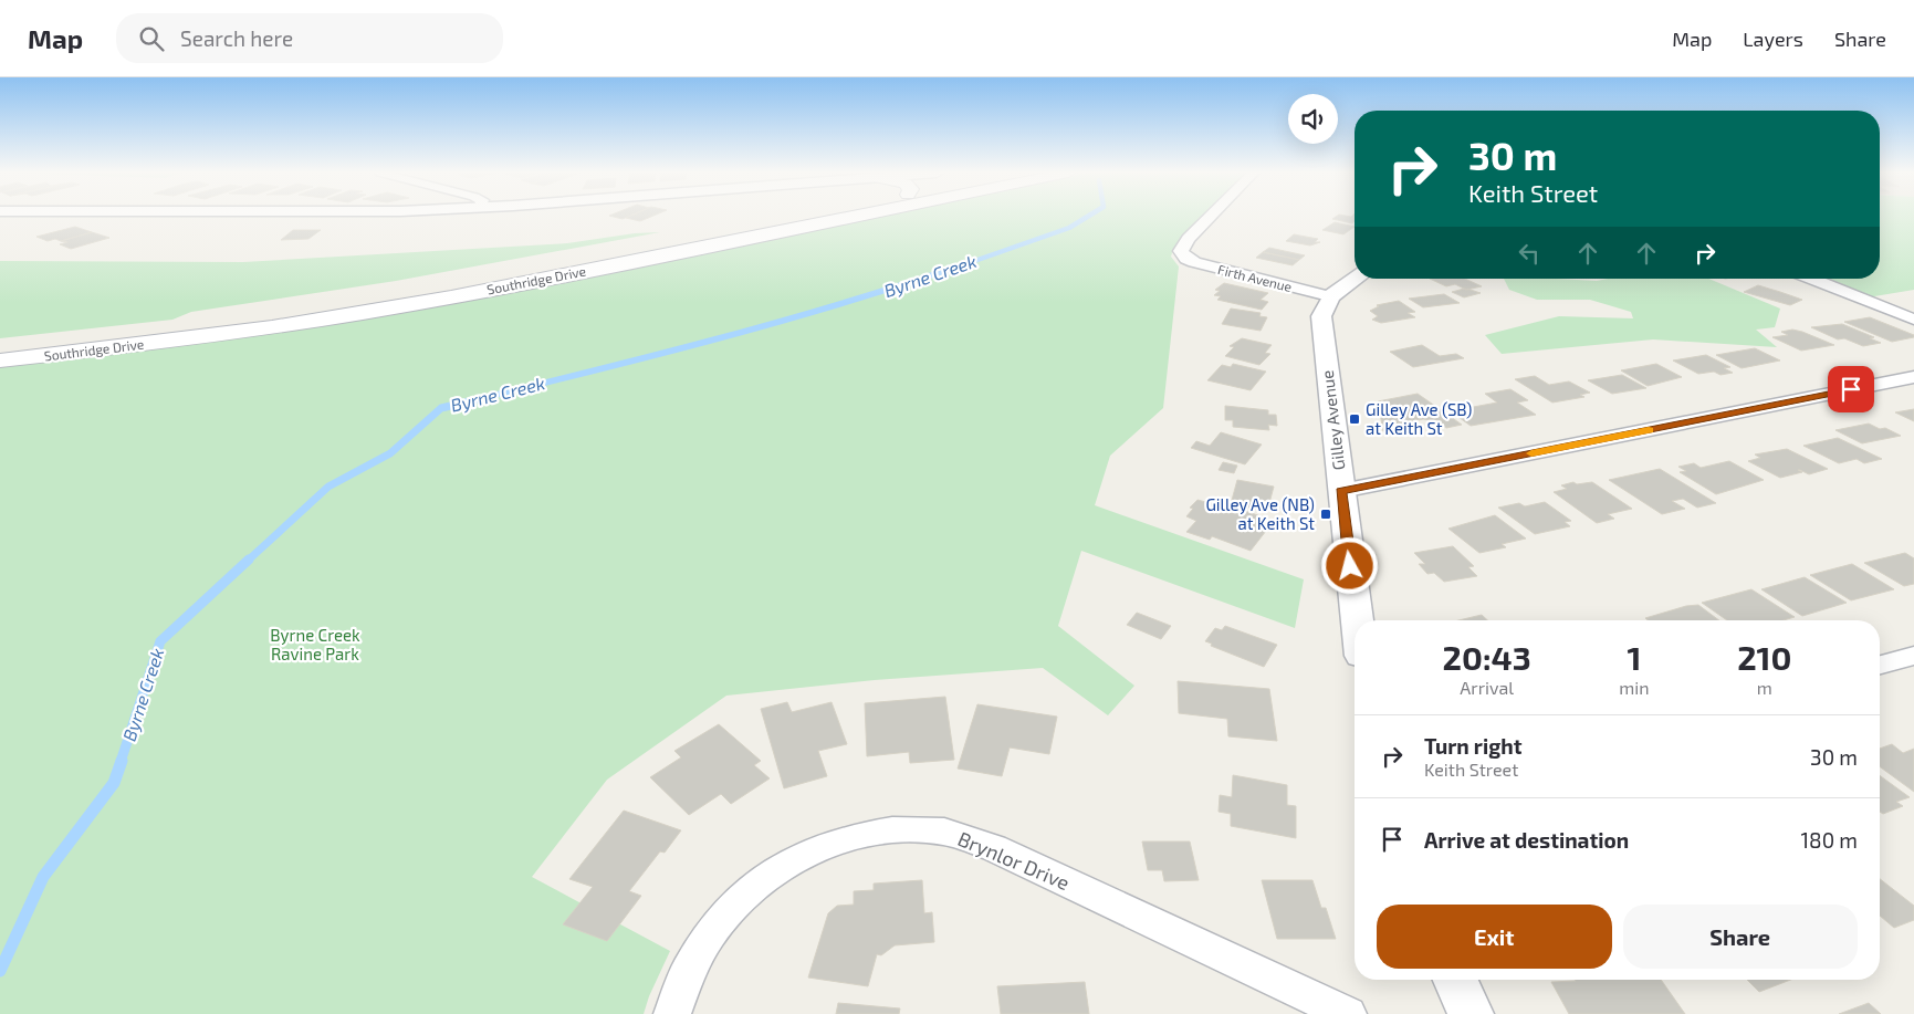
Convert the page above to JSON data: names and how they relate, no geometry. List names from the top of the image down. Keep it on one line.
{"streets":{"main road":["Southridge Drive"],"street":["Firth Avenue","Gilley Avenue","Brynlor Drive"]},"crossings":[["Firth Avenue","Gilley Avenue"]],"water":["Byrne Creek"],"parks":["Byrne Creek Ravine Park"],"places":{"transit":["Gilley Ave (SB) at Keith St","Gilley Ave (NB) at Keith St"]},"page":{"header":"Map","search":"Search here","nav":["Map","Layers","Share"],"turn":["30 m","Keith Street"],"eta":["20:43","Arrival","1","min","210","m"],"list":[{"name":"Turn right","note":"Keith Street","value":"30 m"},{"name":"Arrive at destination","value":"180 m"}],"buttons":["Exit","Share"]}}
